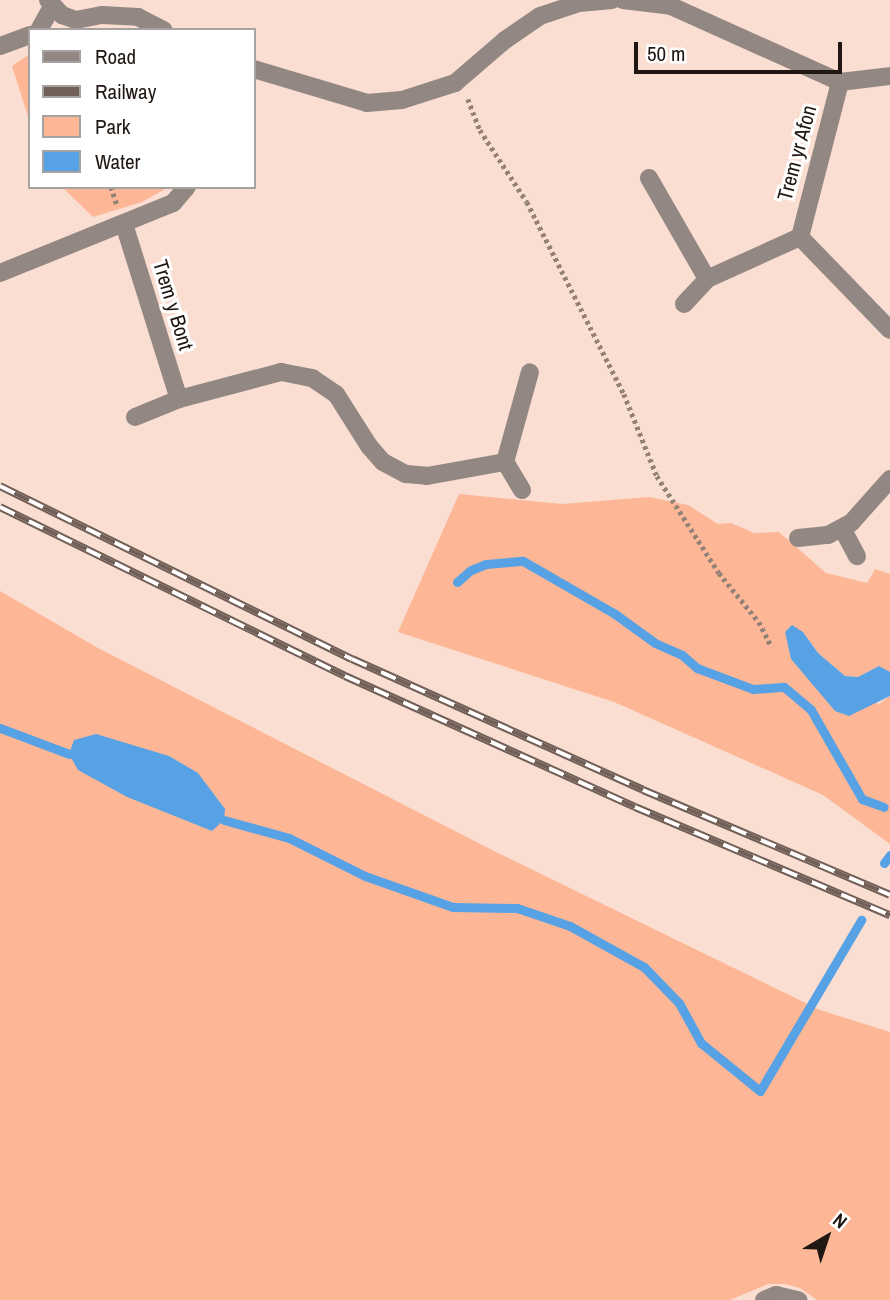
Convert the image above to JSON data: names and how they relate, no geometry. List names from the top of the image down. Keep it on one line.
{"streets":{"street":["Trem yr Afon","Trem y Bont"]},"legend":["Road","Railway","Park","Water"],"scale_bar":"50 m","north":"top right"}
